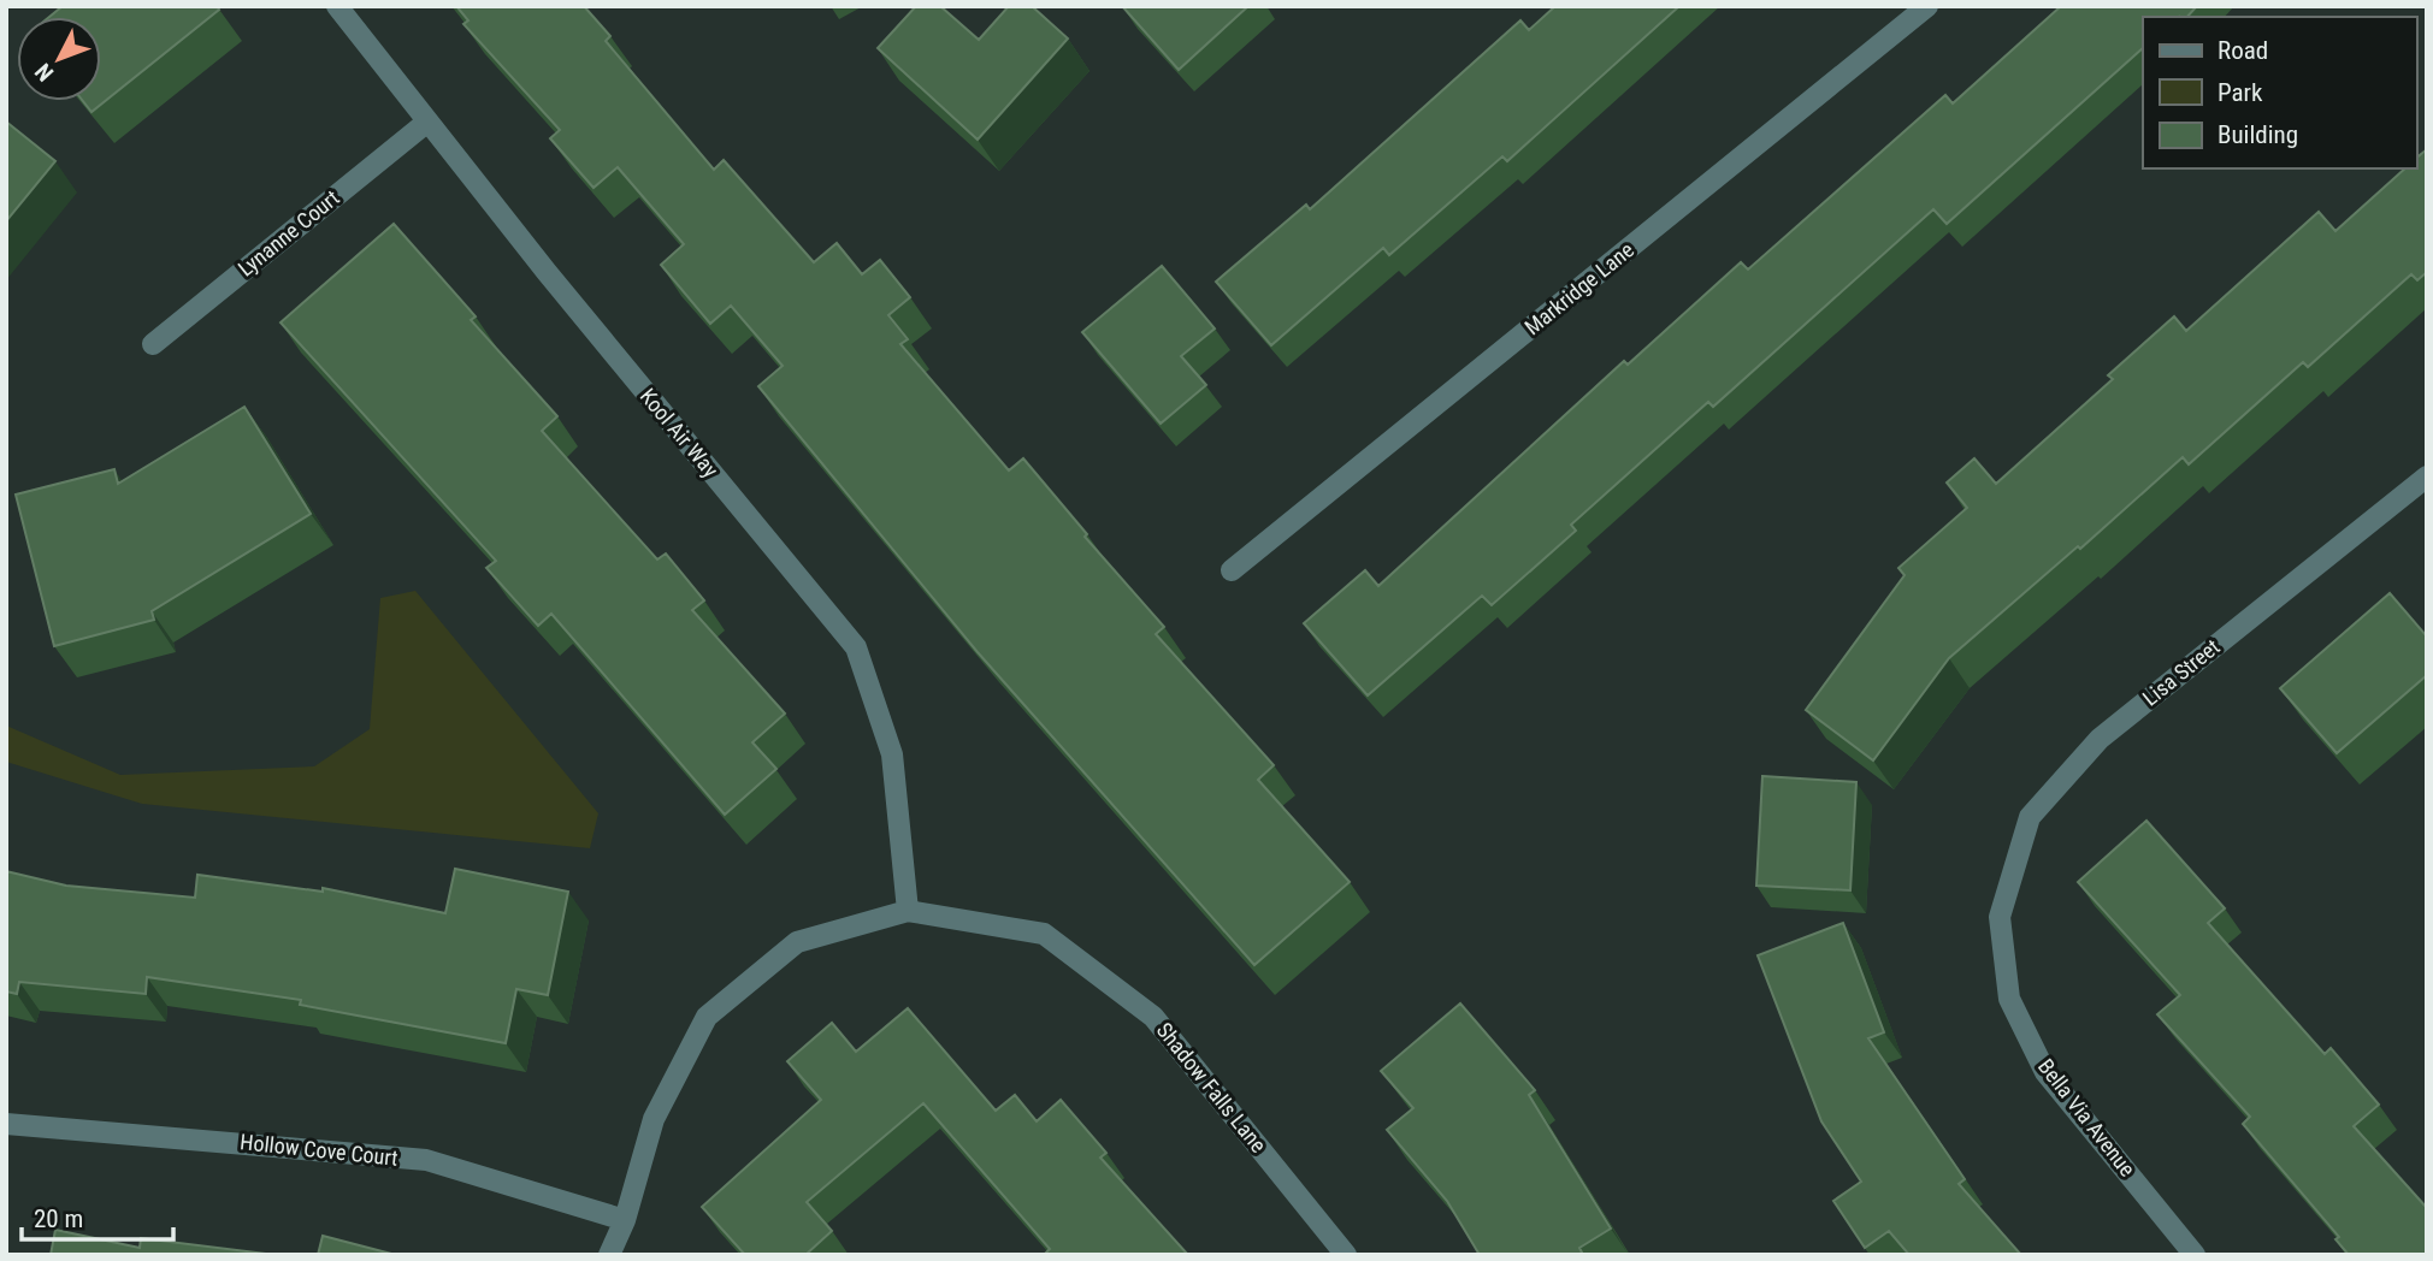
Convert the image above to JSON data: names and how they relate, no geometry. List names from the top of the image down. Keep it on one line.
{"streets":{"street":["Lynanne Court","Markridge Lane","Kool Air Way","Lisa Street","Shadow Falls Lane","Bella Via Avenue","Hollow Cove Court"]},"crossings":[["Lynanne Court","Kool Air Way"],["Kool Air Way","Shadow Falls Lane"],["Lisa Street","Bella Via Avenue"]],"legend":["Road","Park","Building"],"scale_bar":"20 m","north":"bottom left"}
